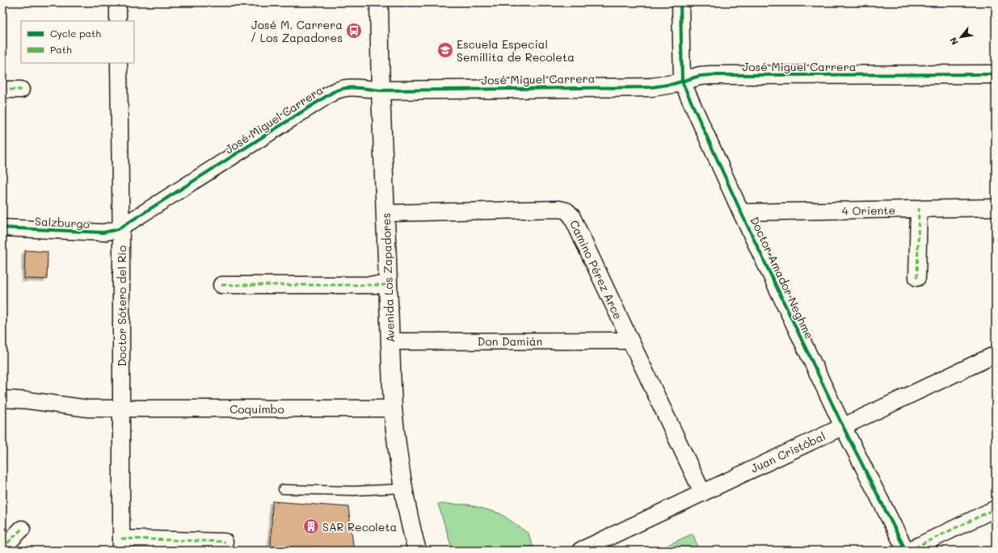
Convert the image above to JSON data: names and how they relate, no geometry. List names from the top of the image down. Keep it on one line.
{"streets":{"street":["José Miguel Carrera","4 Oriente","Salzburgo","Camino Pérez Arce","Avenida Los Zapadores","Doctor Amador Neghme","Doctor Sótero del Río","Don Damián","Coquimbo","Juan Cristóbal"]},"crossings":[["José Miguel Carrera","Salzburgo"],["José Miguel Carrera","Avenida Los Zapadores"],["José Miguel Carrera","Doctor Amador Neghme"],["José Miguel Carrera","Doctor Sótero del Río"],["4 Oriente","Doctor Amador Neghme"],["Salzburgo","Doctor Sótero del Río"],["Camino Pérez Arce","Avenida Los Zapadores"],["Camino Pérez Arce","Don Damián"],["Camino Pérez Arce","Juan Cristóbal"],["Avenida Los Zapadores","Don Damián"],["Avenida Los Zapadores","Coquimbo"],["Doctor Amador Neghme","Juan Cristóbal"],["Doctor Sótero del Río","Coquimbo"]],"places":{"bus stop":["José M. Carrera / Los Zapadores"],"school or university":["Escuela Especial Semillita de Recoleta"],"building":["SAR Recoleta"]},"legend":["Cycle path","Path"],"north":"bottom left"}
